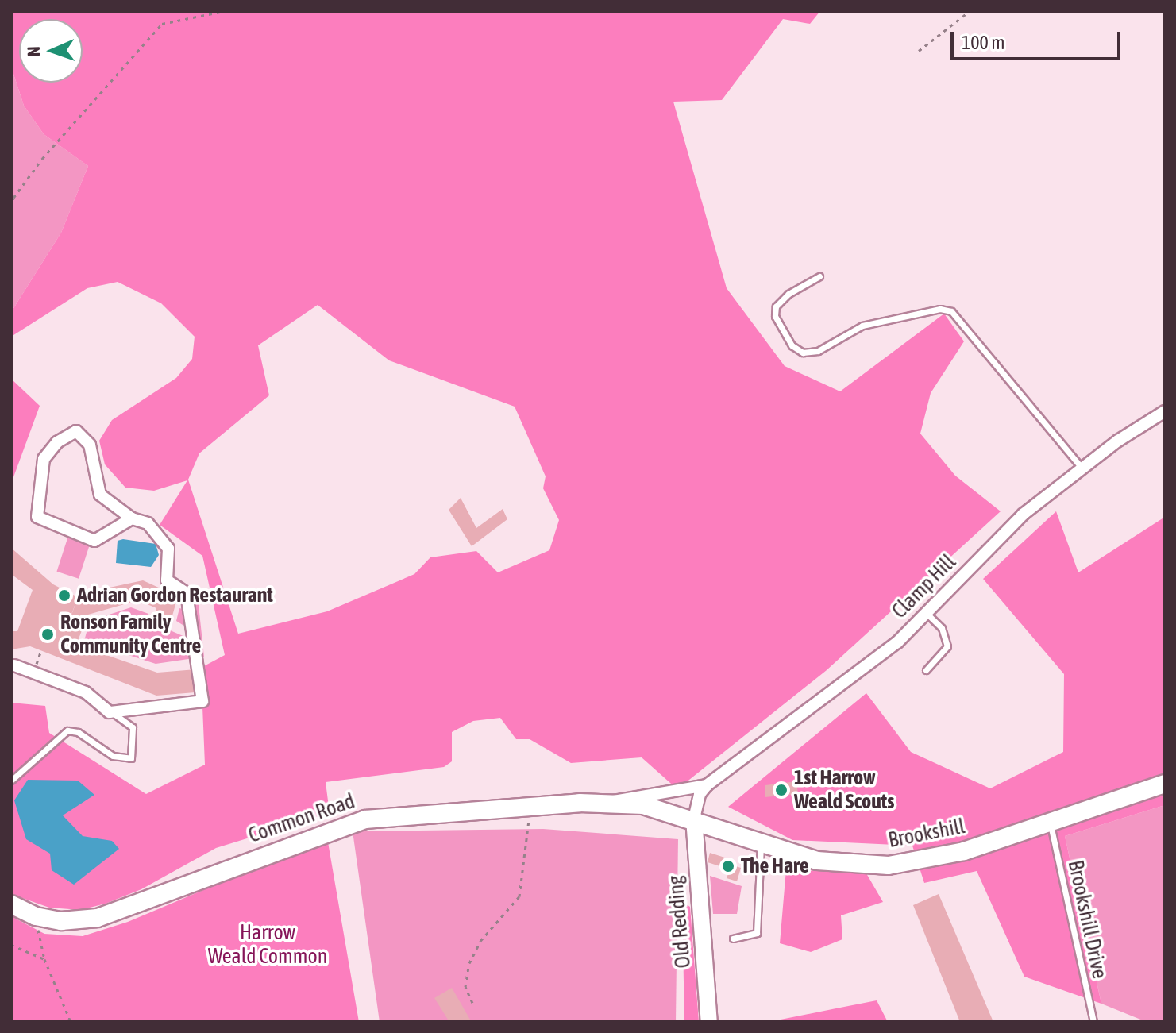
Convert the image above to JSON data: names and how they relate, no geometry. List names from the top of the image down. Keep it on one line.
{"streets":{"main road":["Common Road","Brookshill"],"street":["Clamp Hill","Old Redding"],"lane":["Brookshill Drive"]},"crossings":[["Clamp Hill","Common Road"],["Common Road","Brookshill"],["Common Road","Old Redding"],["Brookshill","Brookshill Drive"],["Brookshill","Old Redding"]],"parks":["Harrow Weald Common"],"places":["Adrian Gordon Restaurant","Ronson Family Community Centre","1st Harrow Weald Scouts","The Hare"],"scale_bar":"100 m","north":"left"}
